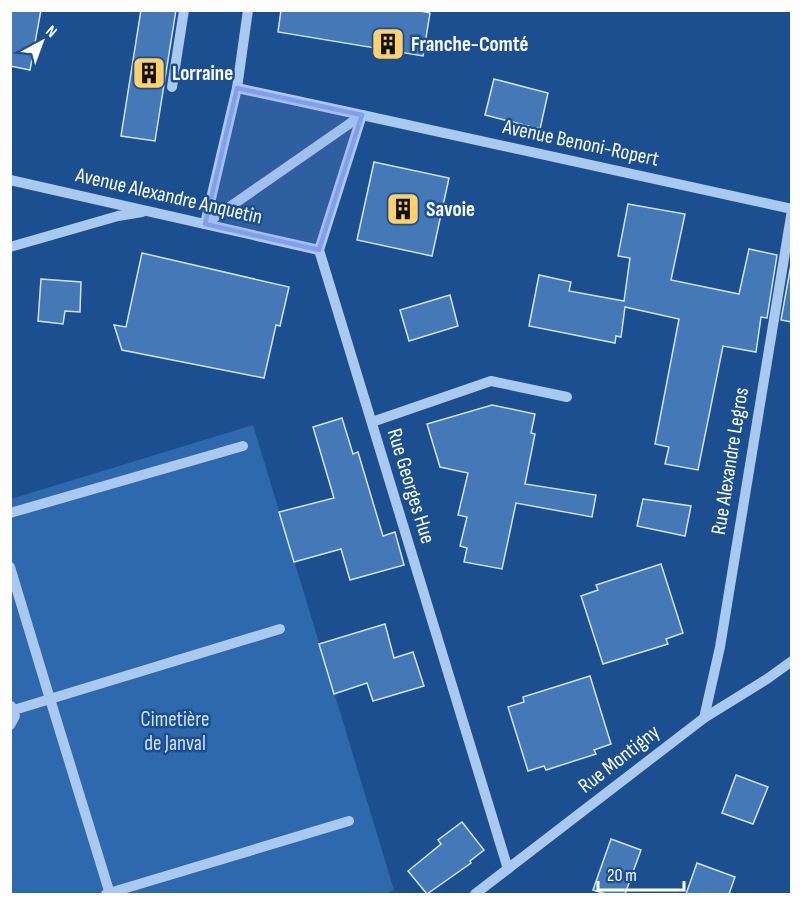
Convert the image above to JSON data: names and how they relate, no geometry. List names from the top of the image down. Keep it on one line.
{"streets":{"street":["Avenue Benoni-Ropert","Avenue Alexandre Anquetin","Rue Alexandre Legros","Rue Georges Hue","Rue Montigny"]},"crossings":[["Avenue Benoni-Ropert","Rue Alexandre Legros"],["Avenue Alexandre Anquetin","Rue Georges Hue"],["Rue Alexandre Legros","Rue Montigny"],["Rue Georges Hue","Rue Montigny"]],"parks":["Cimetière de Janval"],"places":{"building":["Franche-Comté","Lorraine","Savoie"]},"scale_bar":"20 m","north":"top right"}
